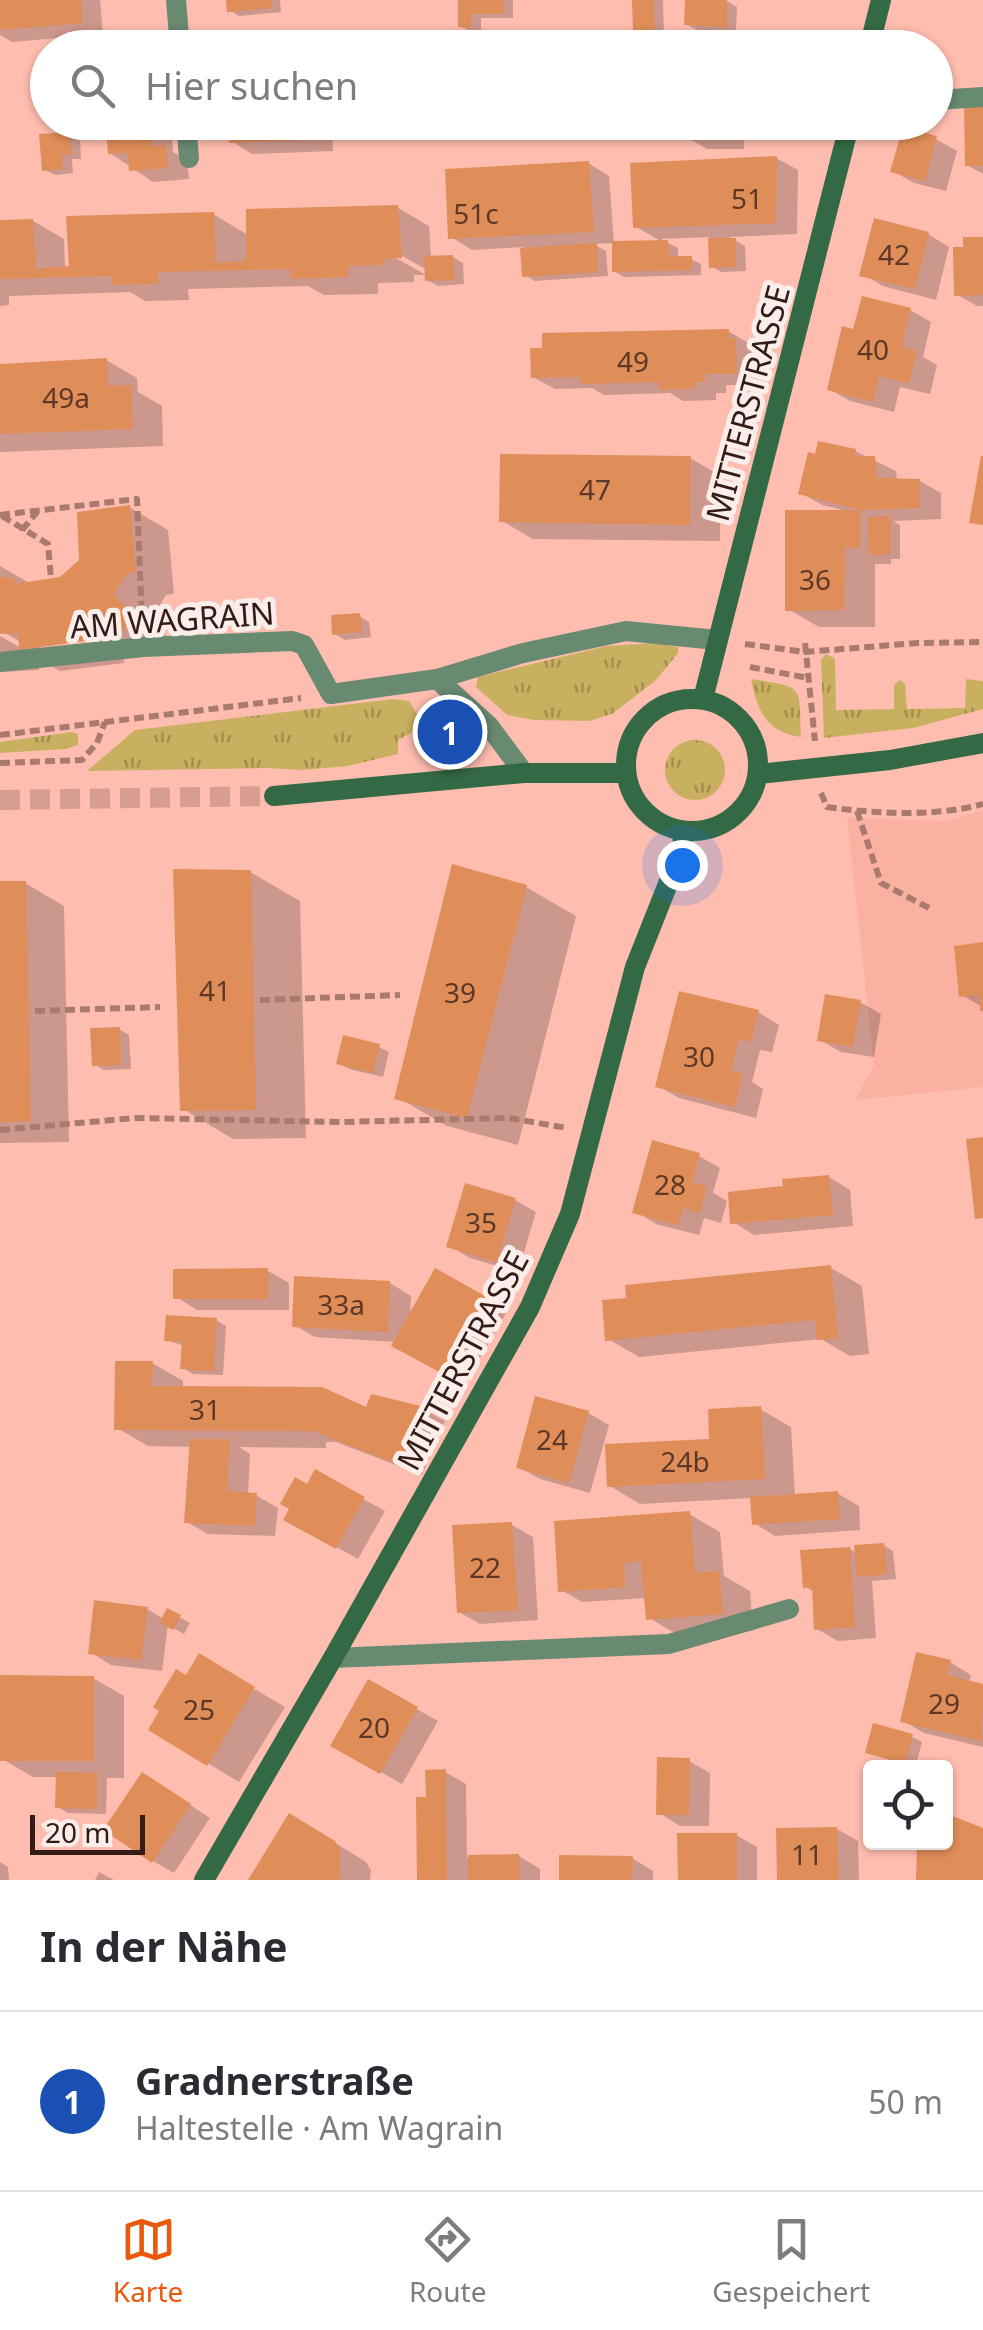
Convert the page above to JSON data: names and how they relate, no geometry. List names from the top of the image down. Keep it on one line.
{"streets":{"main road":["MITTERSTRASSE"],"street":["AM WAGRAIN"]},"house_numbers":["51","51c","42","40","49","49a","47","36","41","39","30","28","35","33a","31","24","24b","22","29","25","20","11"],"scale_bar":"20 m","page":{"search":"Hier suchen","pins":"1","scale":"20 m","heading":"In der Nähe","list":[{"mark":"1","name":"Gradnerstraße","note":"Haltestelle · Am Wagrain","value":"50 m"}],"nav":["Karte","Route","Gespeichert"]}}
